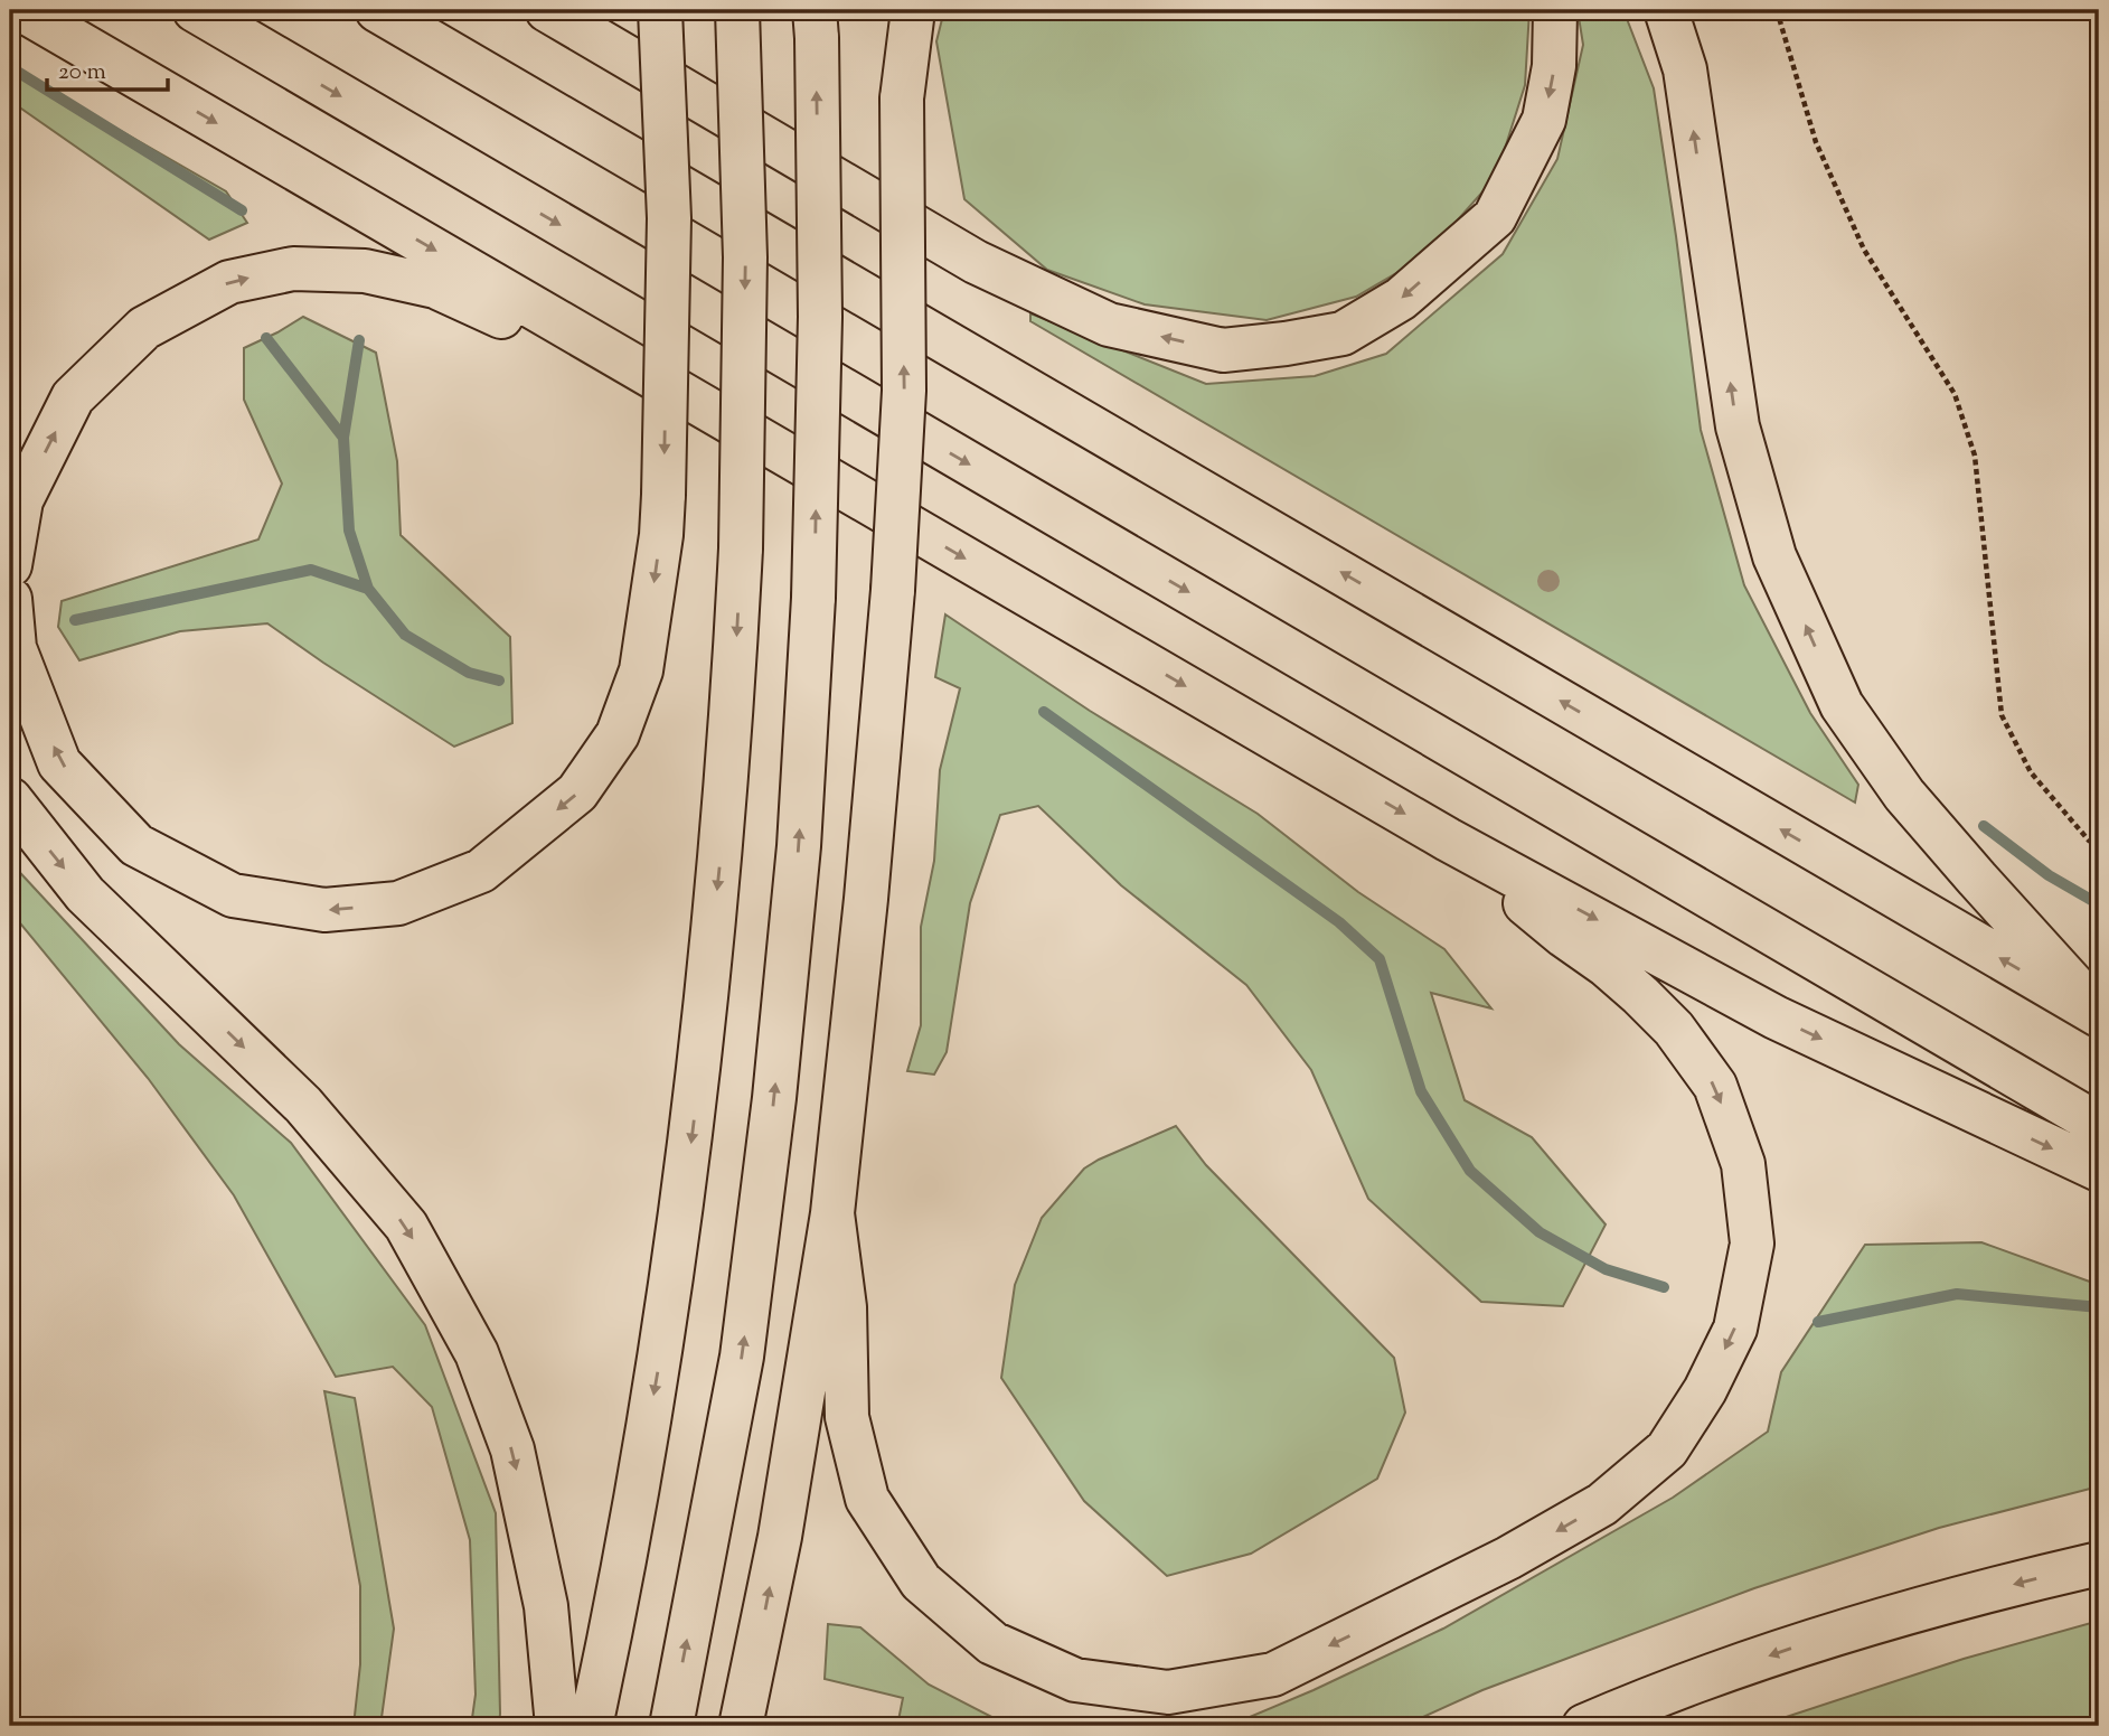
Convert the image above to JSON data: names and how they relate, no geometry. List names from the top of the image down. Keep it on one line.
{"scale_bar":"20 m"}
